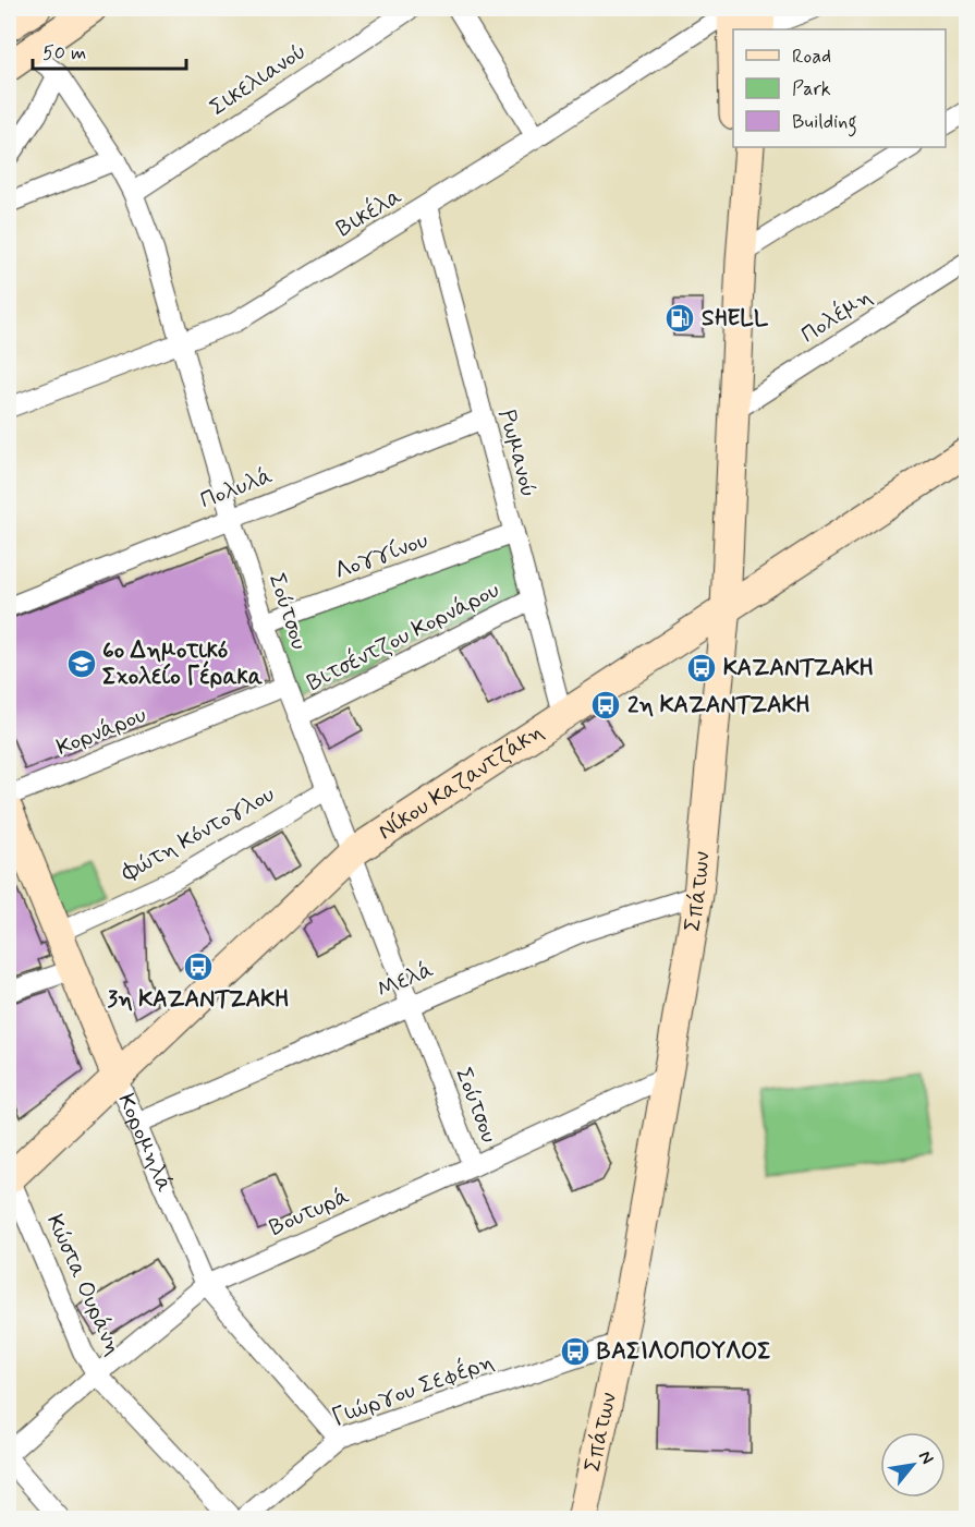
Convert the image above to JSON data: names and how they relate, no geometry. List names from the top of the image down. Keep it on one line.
{"streets":{"main road":["Νίκου Καζαντζάκη","Σπάτων","Κορομηλά"],"street":["Σικελιανού","Βικέλα","Πολέμη","Ρωμανού","Πολυλά","Λογγίνου","Σούτσου","Βιτσέντζου Κορνάρου","Κορνάρου","Φώτη Κόντογλου","Μελά","Βουτυρά","Κώστα Ουράνη","Γιώργου Σεφέρη"]},"crossings":[["Σικελιανού","Σούτσου"],["Βικέλα","Ρωμανού"],["Βικέλα","Σούτσου"],["Πολέμη","Σπάτων"],["Ρωμανού","Πολυλά"],["Ρωμανού","Λογγίνου"],["Ρωμανού","Βιτσέντζου Κορνάρου"],["Ρωμανού","Νίκου Καζαντζάκη"],["Πολυλά","Σούτσου"],["Λογγίνου","Σούτσου"],["Σούτσου","Βιτσέντζου Κορνάρου"],["Σούτσου","Κορνάρου"],["Σούτσου","Νίκου Καζαντζάκη"],["Σούτσου","Φώτη Κόντογλου"],["Σούτσου","Μελά"],["Σούτσου","Βουτυρά"],["Νίκου Καζαντζάκη","Σπάτων"],["Νίκου Καζαντζάκη","Κορομηλά"],["Νίκου Καζαντζάκη","Κώστα Ουράνη"],["Φώτη Κόντογλου","Κορομηλά"],["Σπάτων","Μελά"],["Σπάτων","Βουτυρά"],["Σπάτων","Γιώργου Σεφέρη"],["Μελά","Κορομηλά"],["Κορομηλά","Βουτυρά"],["Κορομηλά","Γιώργου Σεφέρη"],["Βουτυρά","Κώστα Ουράνη"]],"places":{"fuel station":["SHELL"],"school or university":["6ο Δημοτικό Σχολείο Γέρακα"],"bus stop":["ΚΑΖΑΝΤΖΑΚΗ","2η ΚΑΖΑΝΤΖΑΚΗ","3η ΚΑΖΑΝΤΖΑΚΗ","ΒΑΣΙΛΟΠΟΥΛΟΣ"]},"legend":["Road","Park","Building"],"scale_bar":"50 m","north":"top right"}
